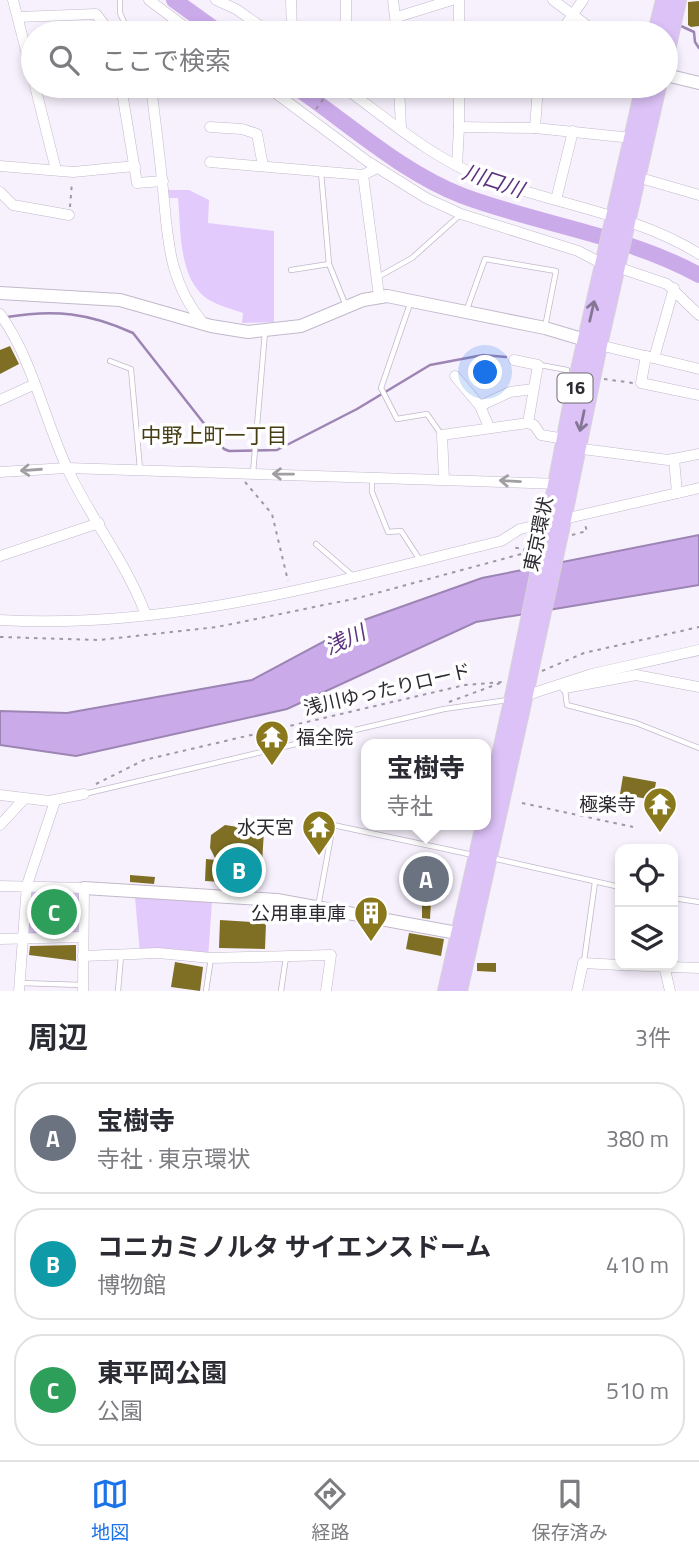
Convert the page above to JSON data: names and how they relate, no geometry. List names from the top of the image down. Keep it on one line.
{"streets":{"highway":["16","東京環状"],"path":["浅川ゆったりロード"]},"crossings":[["東京環状","浅川ゆったりロード"]],"districts":["中野上町一丁目"],"water":["川口川","浅川"],"places":{"temple":["福全院","極楽寺","水天宮"],"building":["公用車車庫"]},"page":{"search":"ここで検索","popup":["宝樹寺","寺社"],"pins":["B","A","C"],"heading":["周辺","3件"],"list":[{"mark":"A","name":"宝樹寺","note":"寺社 · 東京環状","value":"380 m"},{"mark":"B","name":"コニカミノルタ サイエンスドーム","note":"博物館","value":"410 m"},{"mark":"C","name":"東平岡公園","note":"公園","value":"510 m"}],"nav":["地図","経路","保存済み"]}}
